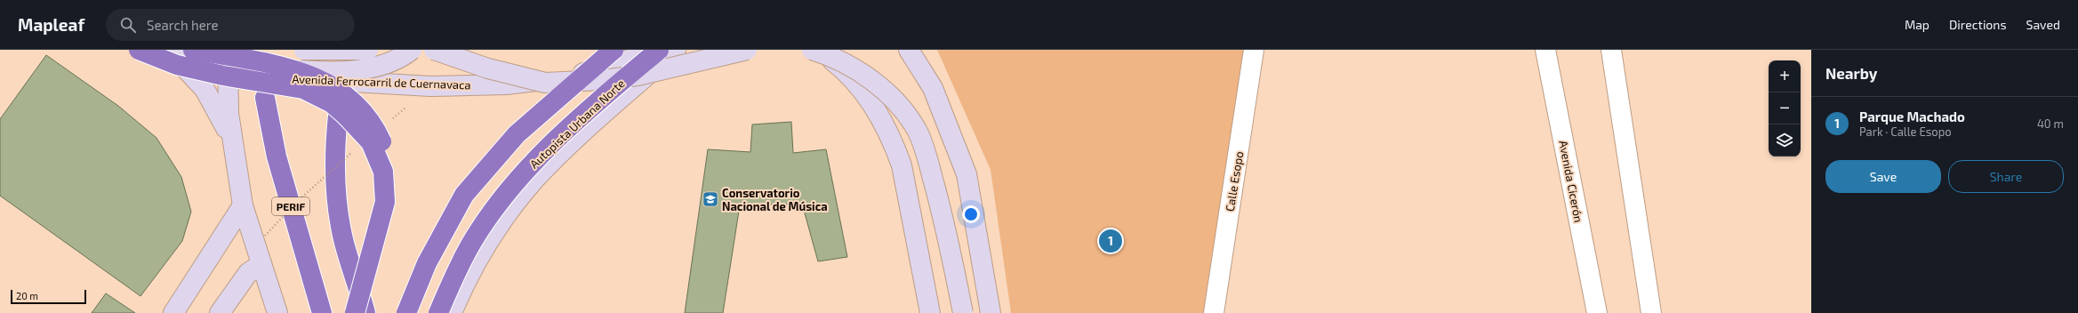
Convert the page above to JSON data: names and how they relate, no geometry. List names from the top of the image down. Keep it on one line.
{"streets":{"highway":["Autopista Urbana Norte","PERIF"],"main road":["Avenida Ferrocarril de Cuernavaca"],"street":["Calle Esopo","Avenida Cicerón"]},"crossings":[["Avenida Ferrocarril de Cuernavaca","Autopista Urbana Norte"]],"places":{"school or university":["Conservatorio Nacional de Música"]},"scale_bar":"20 m","page":{"header":"Mapleaf","search":"Search here","nav":["Map","Directions","Saved"],"heading":"Nearby","map_buttons":["+","−"],"list":[{"mark":"1","name":"Parque Machado","note":"Park · Calle Esopo","value":"40 m"}],"buttons":["Save","Share"],"pins":"1","scale":"20 m"}}
